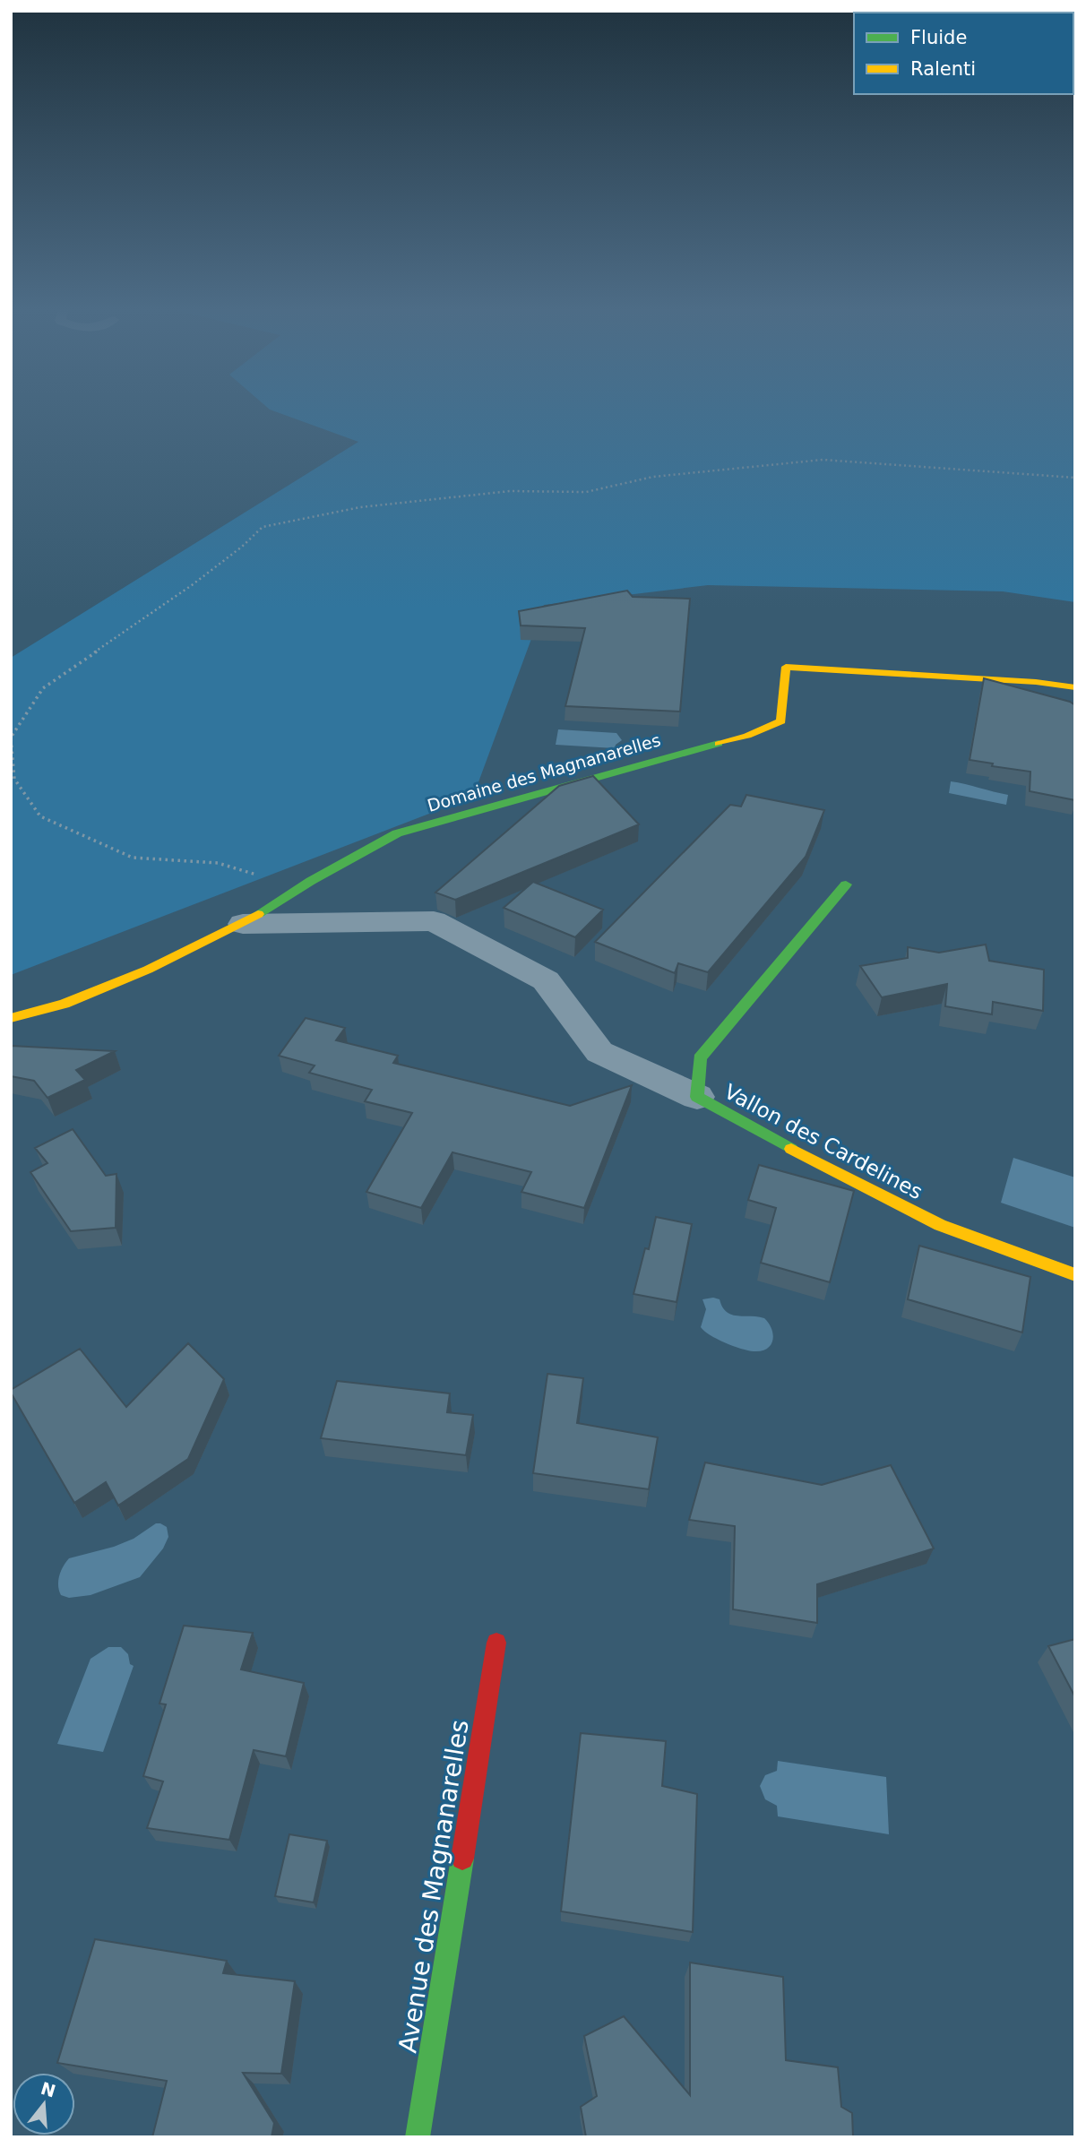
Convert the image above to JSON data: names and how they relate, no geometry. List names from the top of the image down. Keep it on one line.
{"streets":{"street":["Domaine des Magnanarelles","Vallon des Cardelines","Avenue des Magnanarelles"]},"legend":["Fluide","Ralenti"],"north":"top"}
